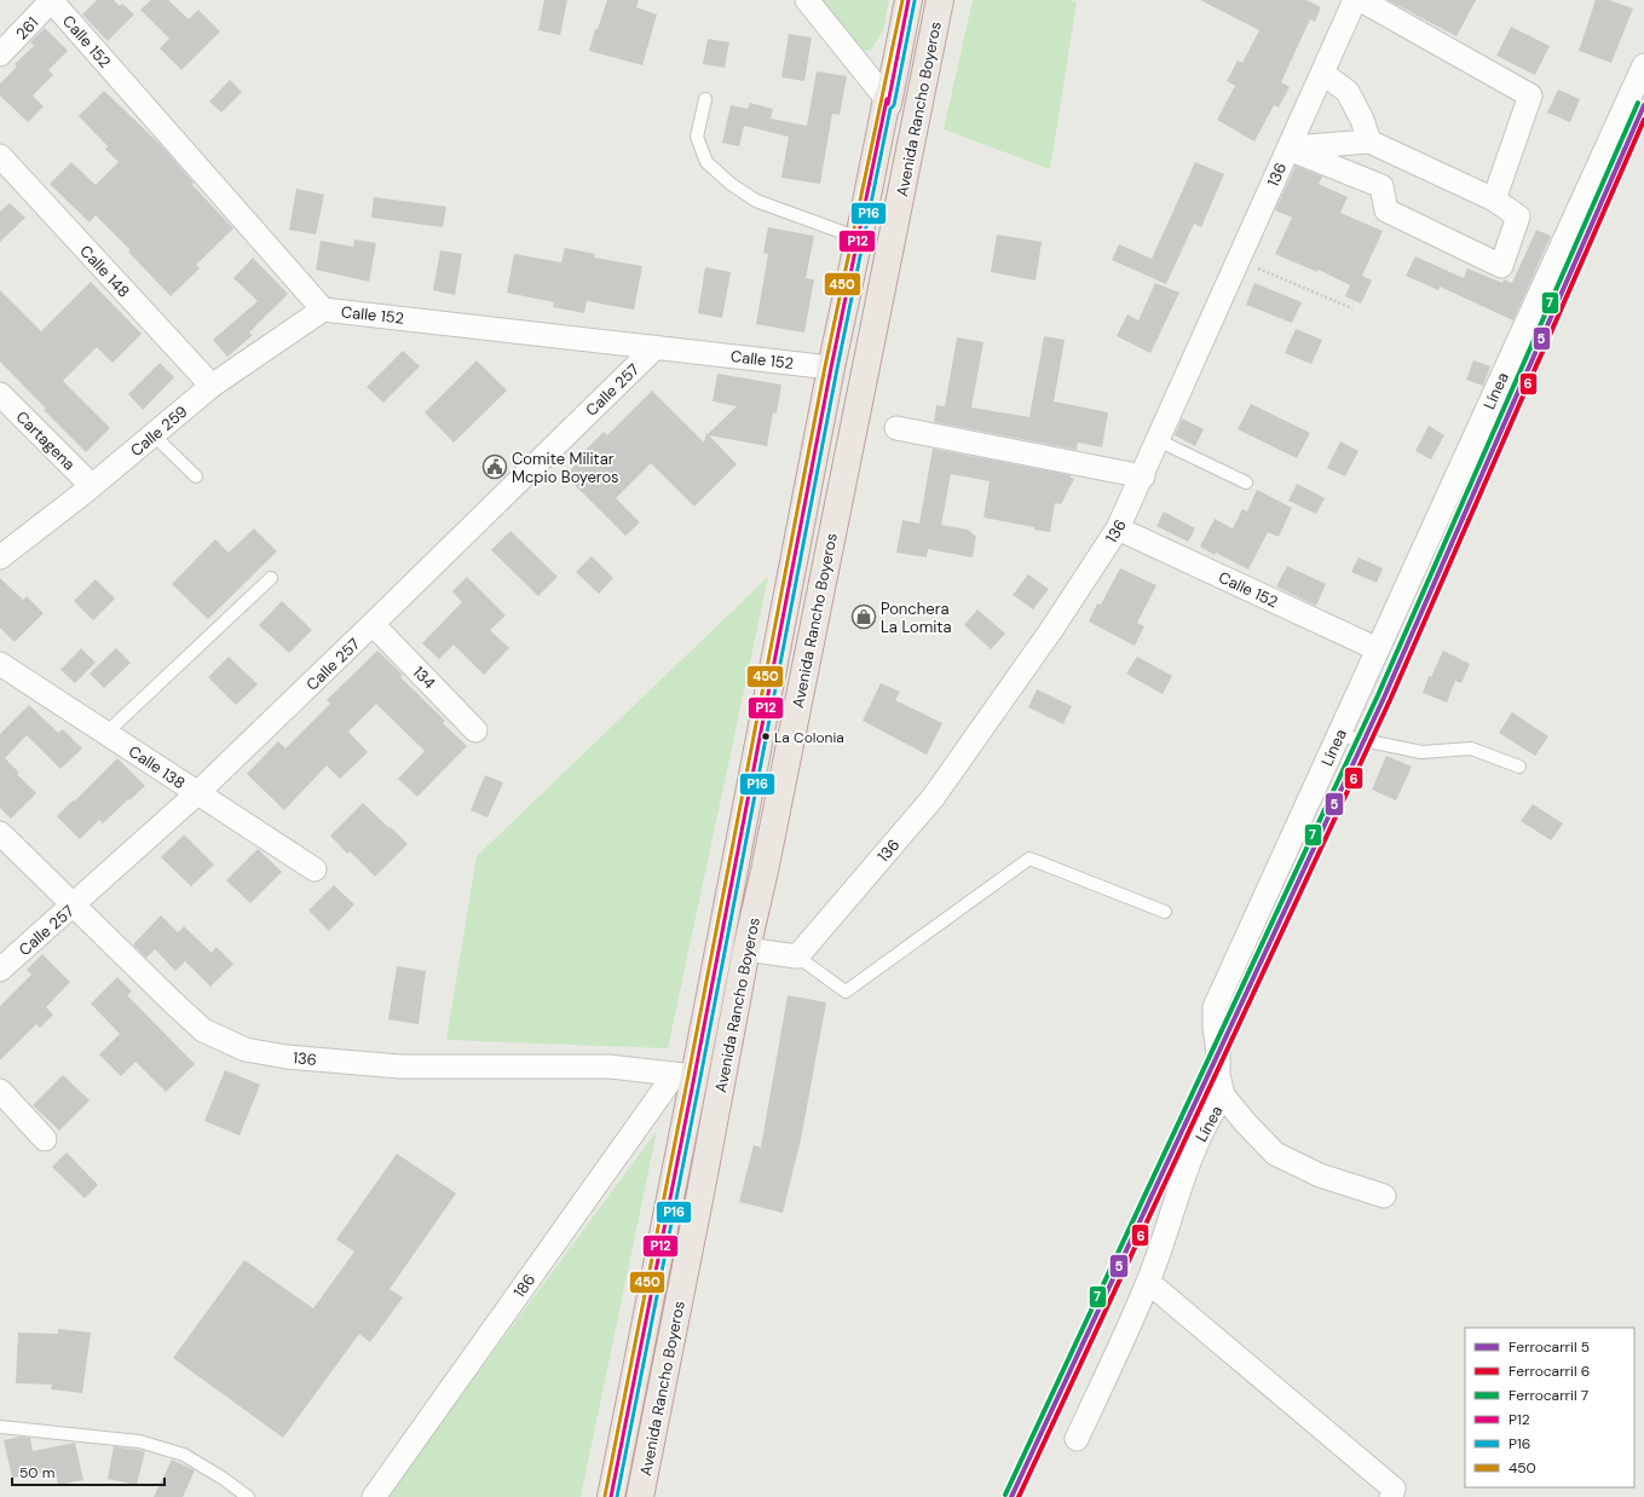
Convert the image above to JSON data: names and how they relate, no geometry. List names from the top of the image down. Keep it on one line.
{"streets":{"highway":["Avenida Rancho Boyeros"],"street":["261","Calle 152","136","Calle 148","Calle 257","Línea","Calle 259","Cartagena","134","Calle 138","186"]},"crossings":[["261","Calle 152"],["Calle 152","Avenida Rancho Boyeros"],["Calle 152","136"],["Calle 152","Calle 257"],["Calle 152","Línea"],["Calle 152","Calle 259"],["Avenida Rancho Boyeros","136"],["Avenida Rancho Boyeros","186"],["136","Calle 257"],["136","186"],["Calle 148","Calle 259"],["Calle 257","134"],["Calle 257","Calle 138"],["Calle 259","Cartagena"]],"places":{"public building":["Comite Militar Mcpio Boyeros"],"shop":["Ponchera La Lomita"],"other":["La Colonia"]},"lines":["transit line P12","transit line 450","transit line P16","rail line 7","rail line 5","rail line 6"],"legend":["Ferrocarril 5","Ferrocarril 6","Ferrocarril 7","P12","P16","450"],"scale_bar":"50 m"}
